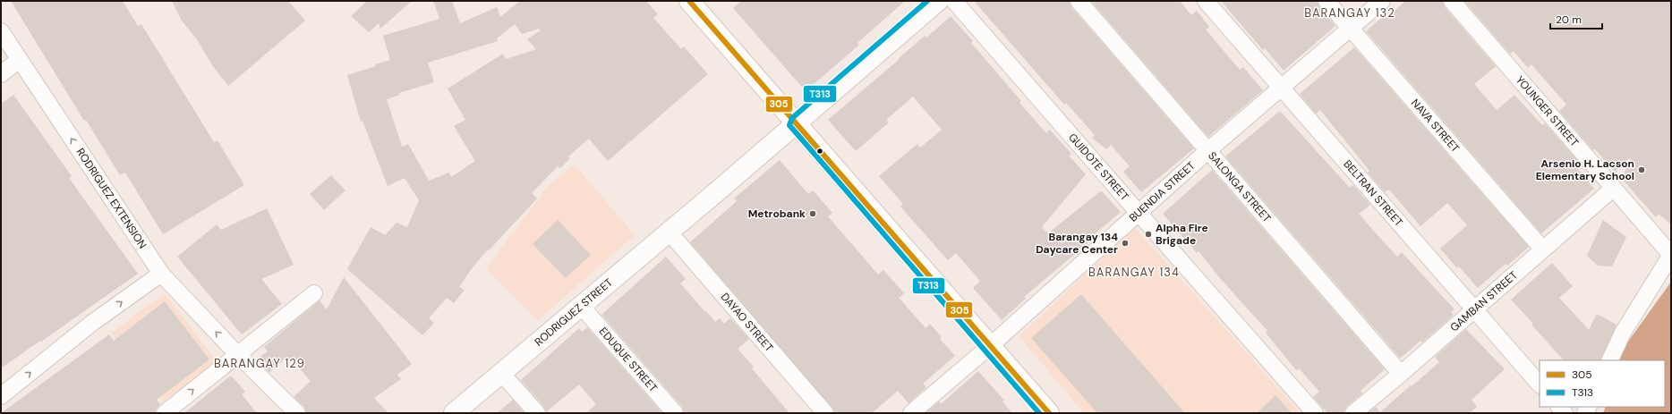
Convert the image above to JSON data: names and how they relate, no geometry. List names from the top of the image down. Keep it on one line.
{"streets":{"street":["YOUNGER STREET","NAVA STREET","GUIDOTE STREET","SALONGA STREET","BUENDIA STREET","BELTRAN STREET","RODRIGUEZ EXTENSION","GAMBAN STREET","RODRIGUEZ STREET","DAYAO STREET","EDUQUE STREET"]},"crossings":[["YOUNGER STREET","GAMBAN STREET"],["NAVA STREET","BUENDIA STREET"],["NAVA STREET","GAMBAN STREET"],["GUIDOTE STREET","BUENDIA STREET"],["SALONGA STREET","BUENDIA STREET"],["SALONGA STREET","GAMBAN STREET"],["BUENDIA STREET","BELTRAN STREET"],["BELTRAN STREET","GAMBAN STREET"],["RODRIGUEZ STREET","DAYAO STREET"],["RODRIGUEZ STREET","EDUQUE STREET"]],"one_way":["RODRIGUEZ EXTENSION"],"districts":["BARANGAY 132","BARANGAY 134","BARANGAY 129"],"places":["Arsenio H. Lacson Elementary School","Metrobank","Alpha Fire Brigade","Barangay 134 Daycare Center"],"lines":["transit line 305","transit line T313"],"legend":["305","T313"],"scale_bar":"20 m"}
